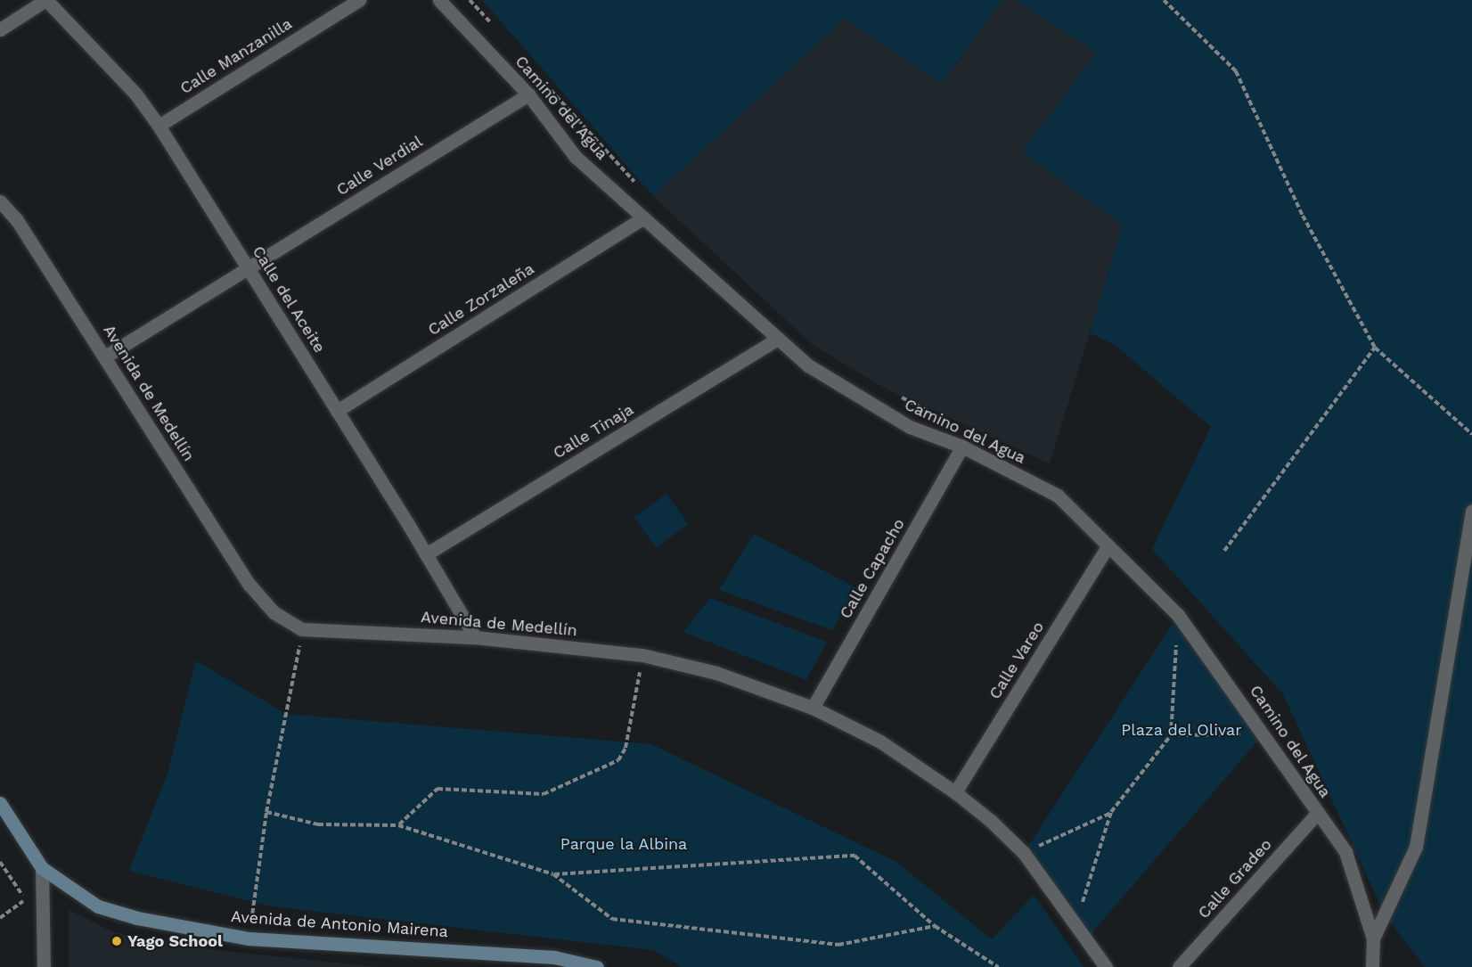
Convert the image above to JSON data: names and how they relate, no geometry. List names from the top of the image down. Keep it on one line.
{"streets":{"street":["Calle Manzanilla","Camino del Agua","Calle Verdial","Calle del Aceite","Calle Zorzaleña","Avenida de Medellín","Calle Tinaja","Calle Capacho","Calle Vareo","Calle Gradeo","Avenida de Antonio Mairena"]},"crossings":[["Calle Manzanilla","Calle del Aceite"],["Camino del Agua","Calle Verdial"],["Camino del Agua","Calle Zorzaleña"],["Camino del Agua","Calle Tinaja"],["Camino del Agua","Calle Capacho"],["Camino del Agua","Calle Vareo"],["Camino del Agua","Calle Gradeo"],["Calle Verdial","Calle del Aceite"],["Calle Verdial","Avenida de Medellín"],["Calle del Aceite","Calle Zorzaleña"],["Calle del Aceite","Avenida de Medellín"],["Calle del Aceite","Calle Tinaja"],["Avenida de Medellín","Calle Capacho"],["Avenida de Medellín","Calle Vareo"]],"parks":["Plaza del Olivar","Parque la Albina"],"places":["Yago School"]}
